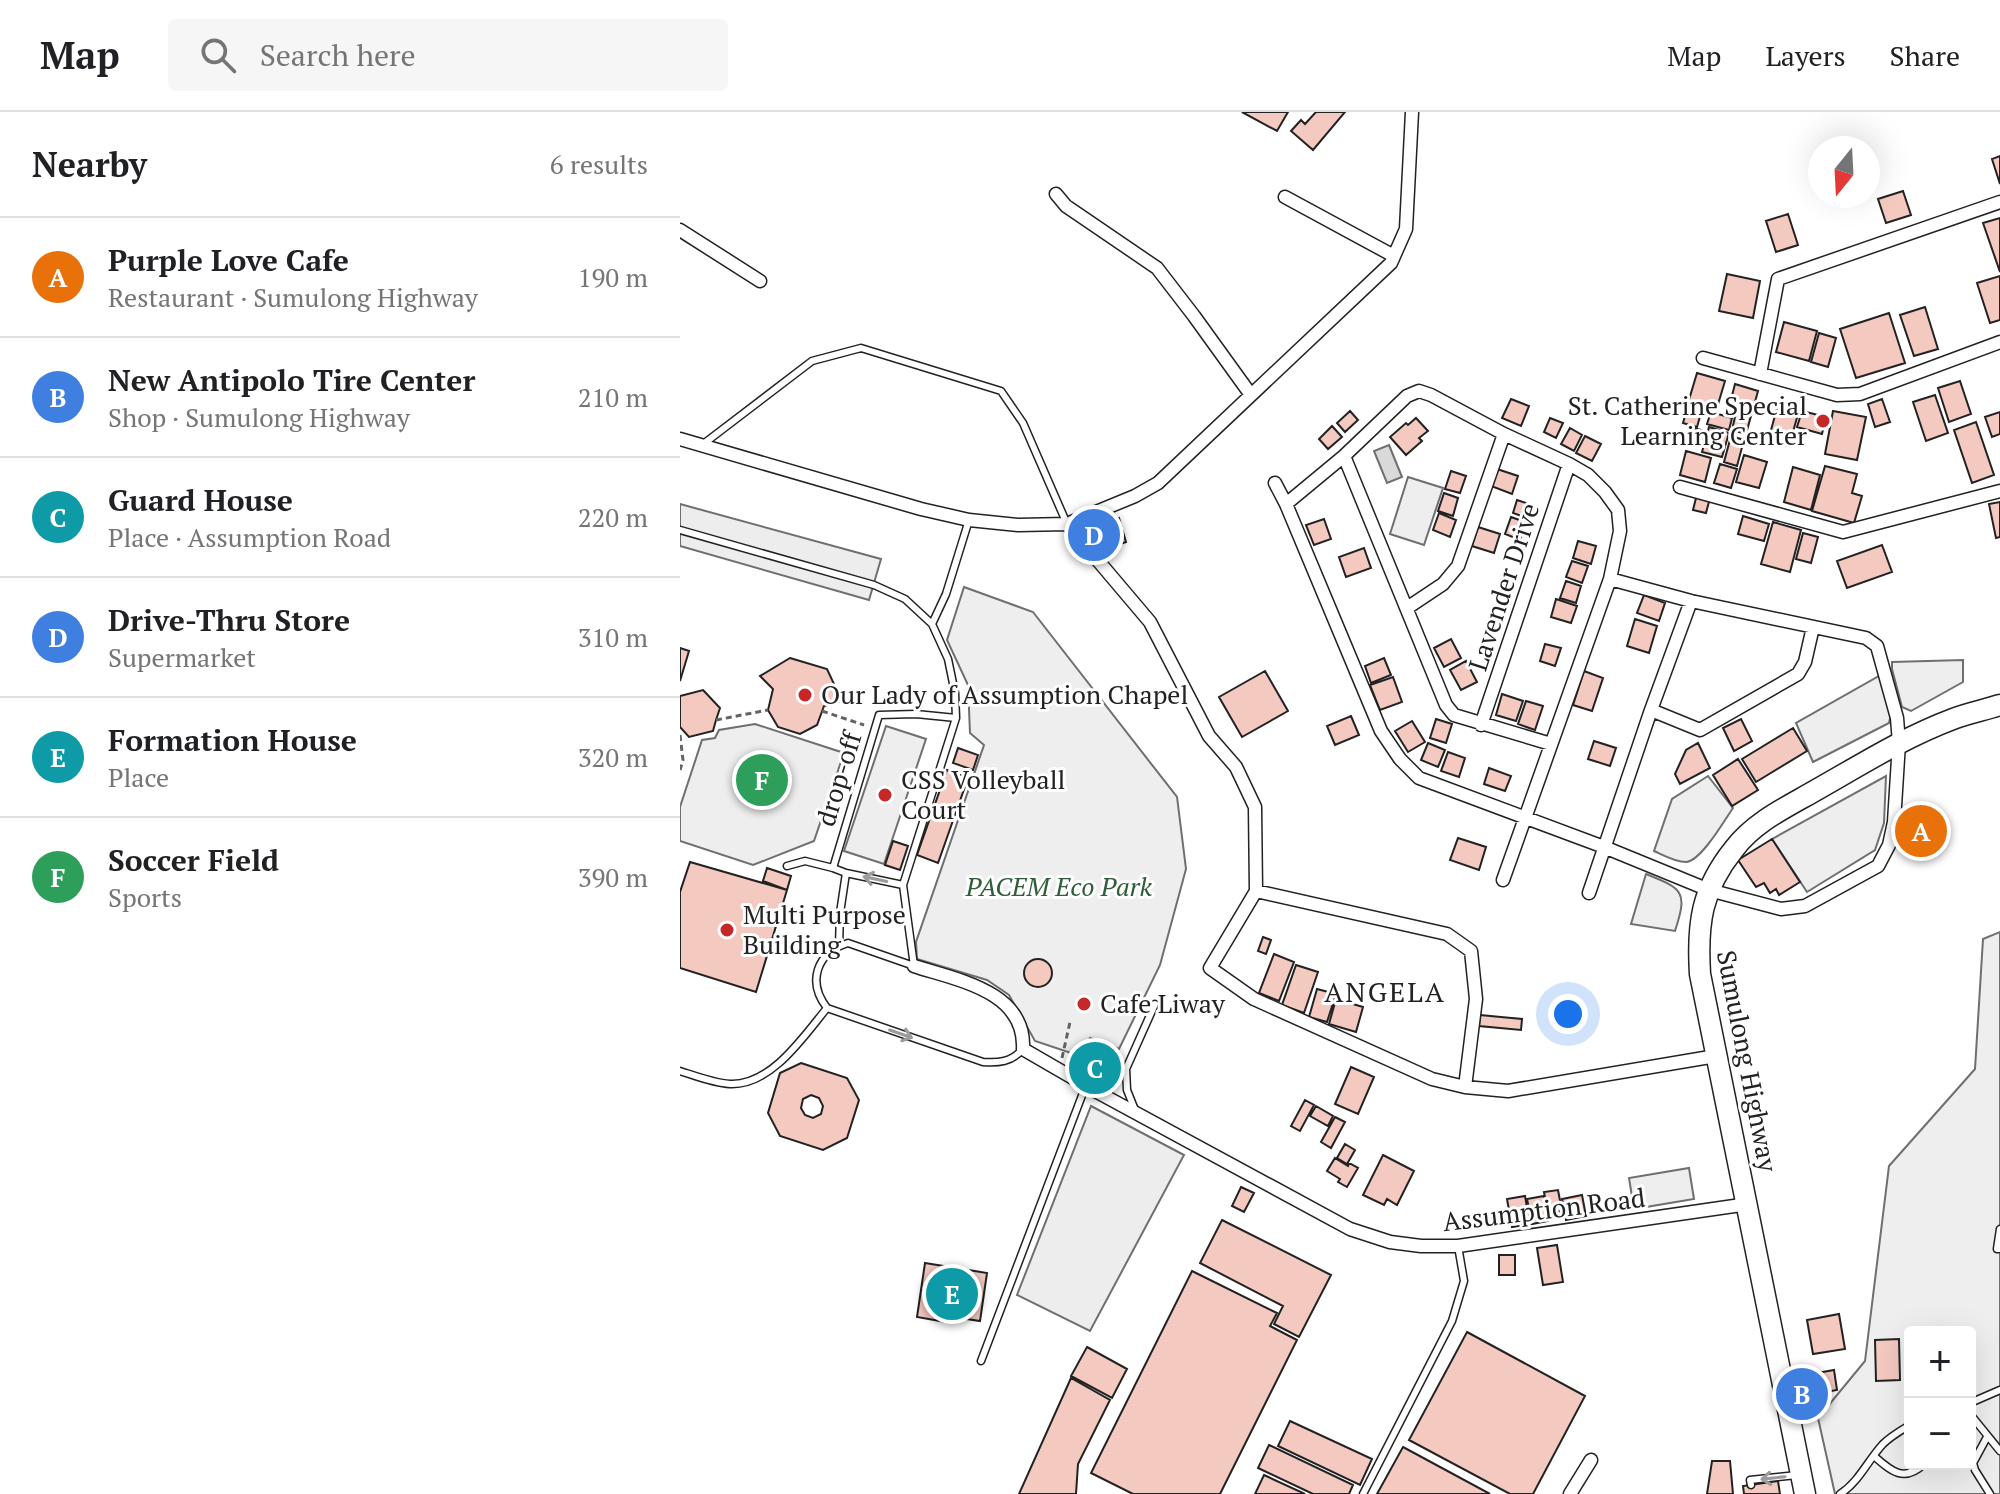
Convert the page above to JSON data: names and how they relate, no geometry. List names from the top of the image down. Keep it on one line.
{"streets":{"main road":["Sumulong Highway"],"street":["Lavender Drive","Assumption Road"],"lane":["drop-off"]},"crossings":[["Sumulong Highway","Assumption Road"]],"districts":["ANGELA"],"parks":["PACEM Eco Park"],"places":["St. Catherine Special Learning Center","Our Lady of Assumption Chapel","CSS Volleyball Court","Multi Purpose Building","Cafe Liway"],"north":"bottom","page":{"header":"Map","search":"Search here","nav":["Map","Layers","Share"],"heading":["Nearby","6 results"],"list":[{"mark":"A","name":"Purple Love Cafe","note":"Restaurant · Sumulong Highway","value":"190 m"},{"mark":"B","name":"New Antipolo Tire Center","note":"Shop · Sumulong Highway","value":"210 m"},{"mark":"C","name":"Guard House","note":"Place · Assumption Road","value":"220 m"},{"mark":"D","name":"Drive-Thru Store","note":"Supermarket","value":"310 m"},{"mark":"E","name":"Formation House","note":"Place","value":"320 m"},{"mark":"F","name":"Soccer Field","note":"Sports","value":"390 m"}],"pins":["D","F","A","C","E","B"],"map_buttons":["+","−"]}}
